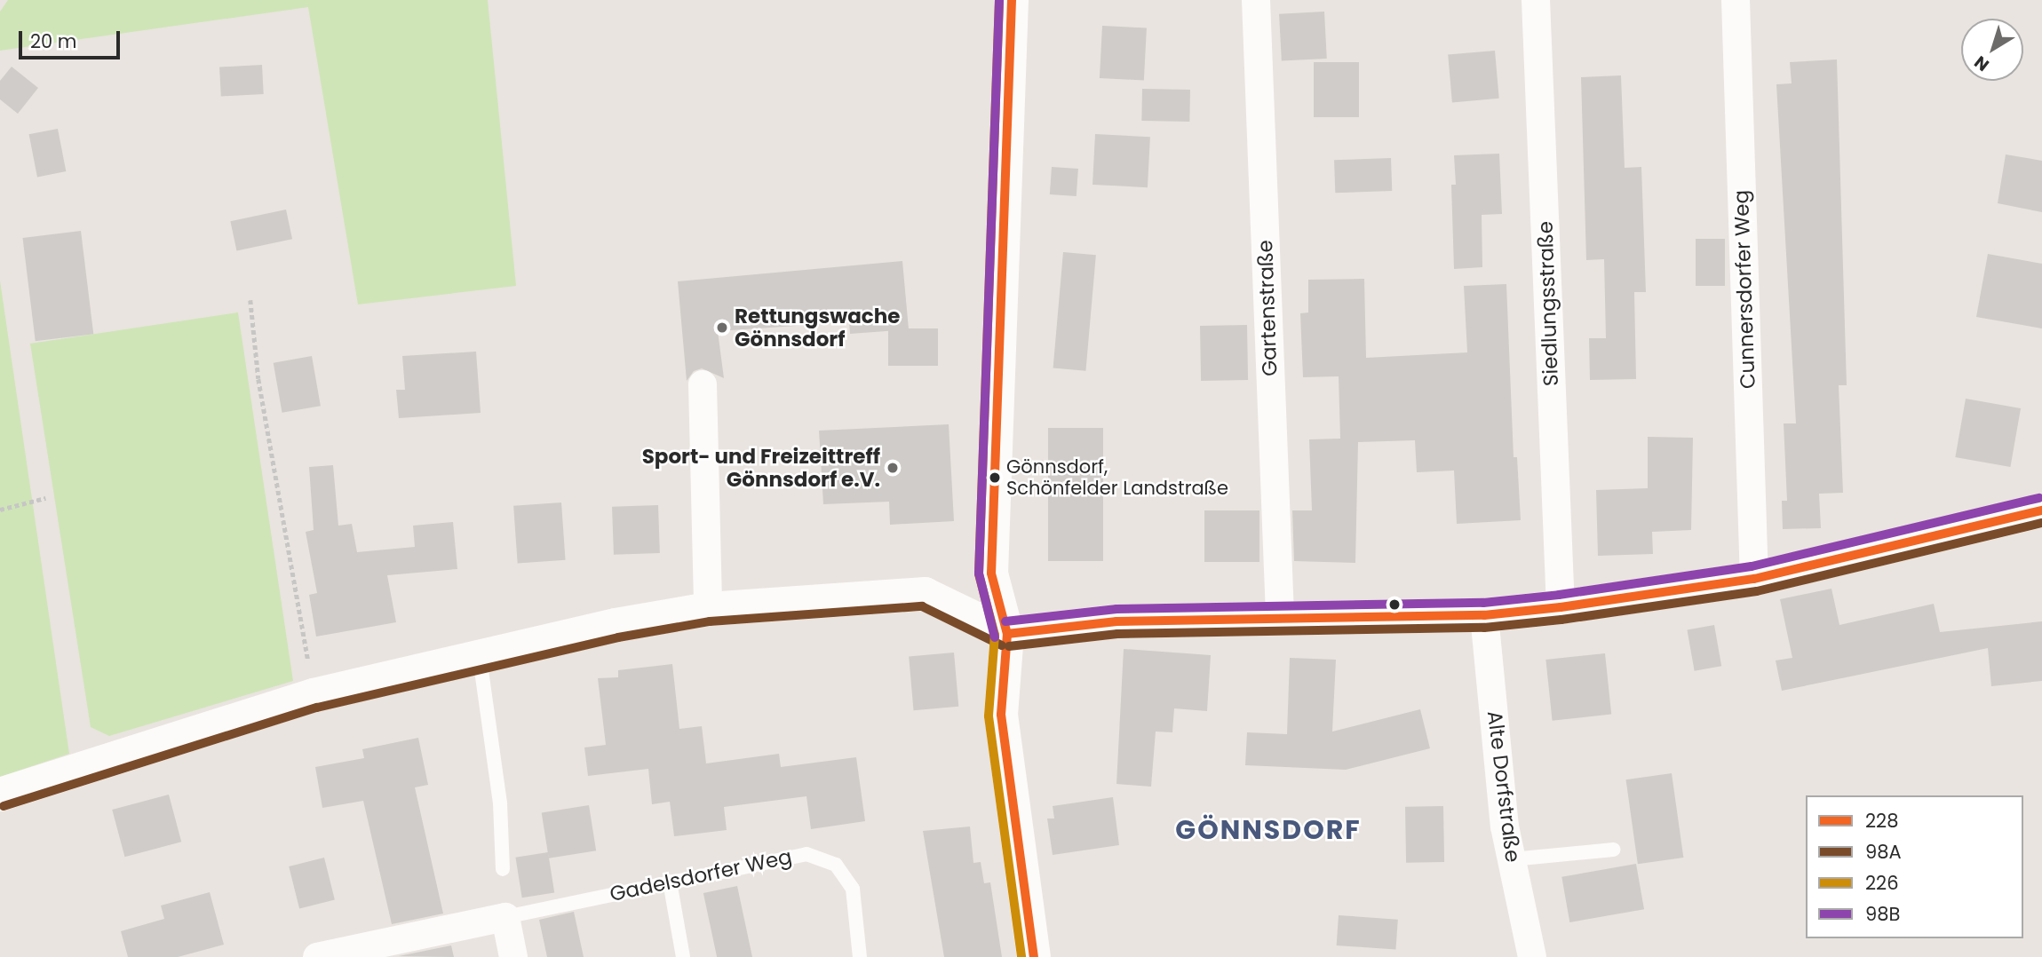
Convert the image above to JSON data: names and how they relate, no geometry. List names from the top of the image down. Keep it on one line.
{"streets":{"street":["Cunnersdorfer Weg","Siedlungsstraße","Gartenstraße","Alte Dorfstraße","Gadelsdorfer Weg"]},"districts":["GÖNNSDORF"],"places":["Rettungswache Gönnsdorf","Sport- und Freizeittreff Gönnsdorf e.V.","Gönnsdorf, Schönfelder Landstraße"],"lines":["transit line 228","transit line 226","transit line 98B","transit line 98A"],"legend":["228","98A","226","98B"],"scale_bar":"20 m","north":"bottom left"}
